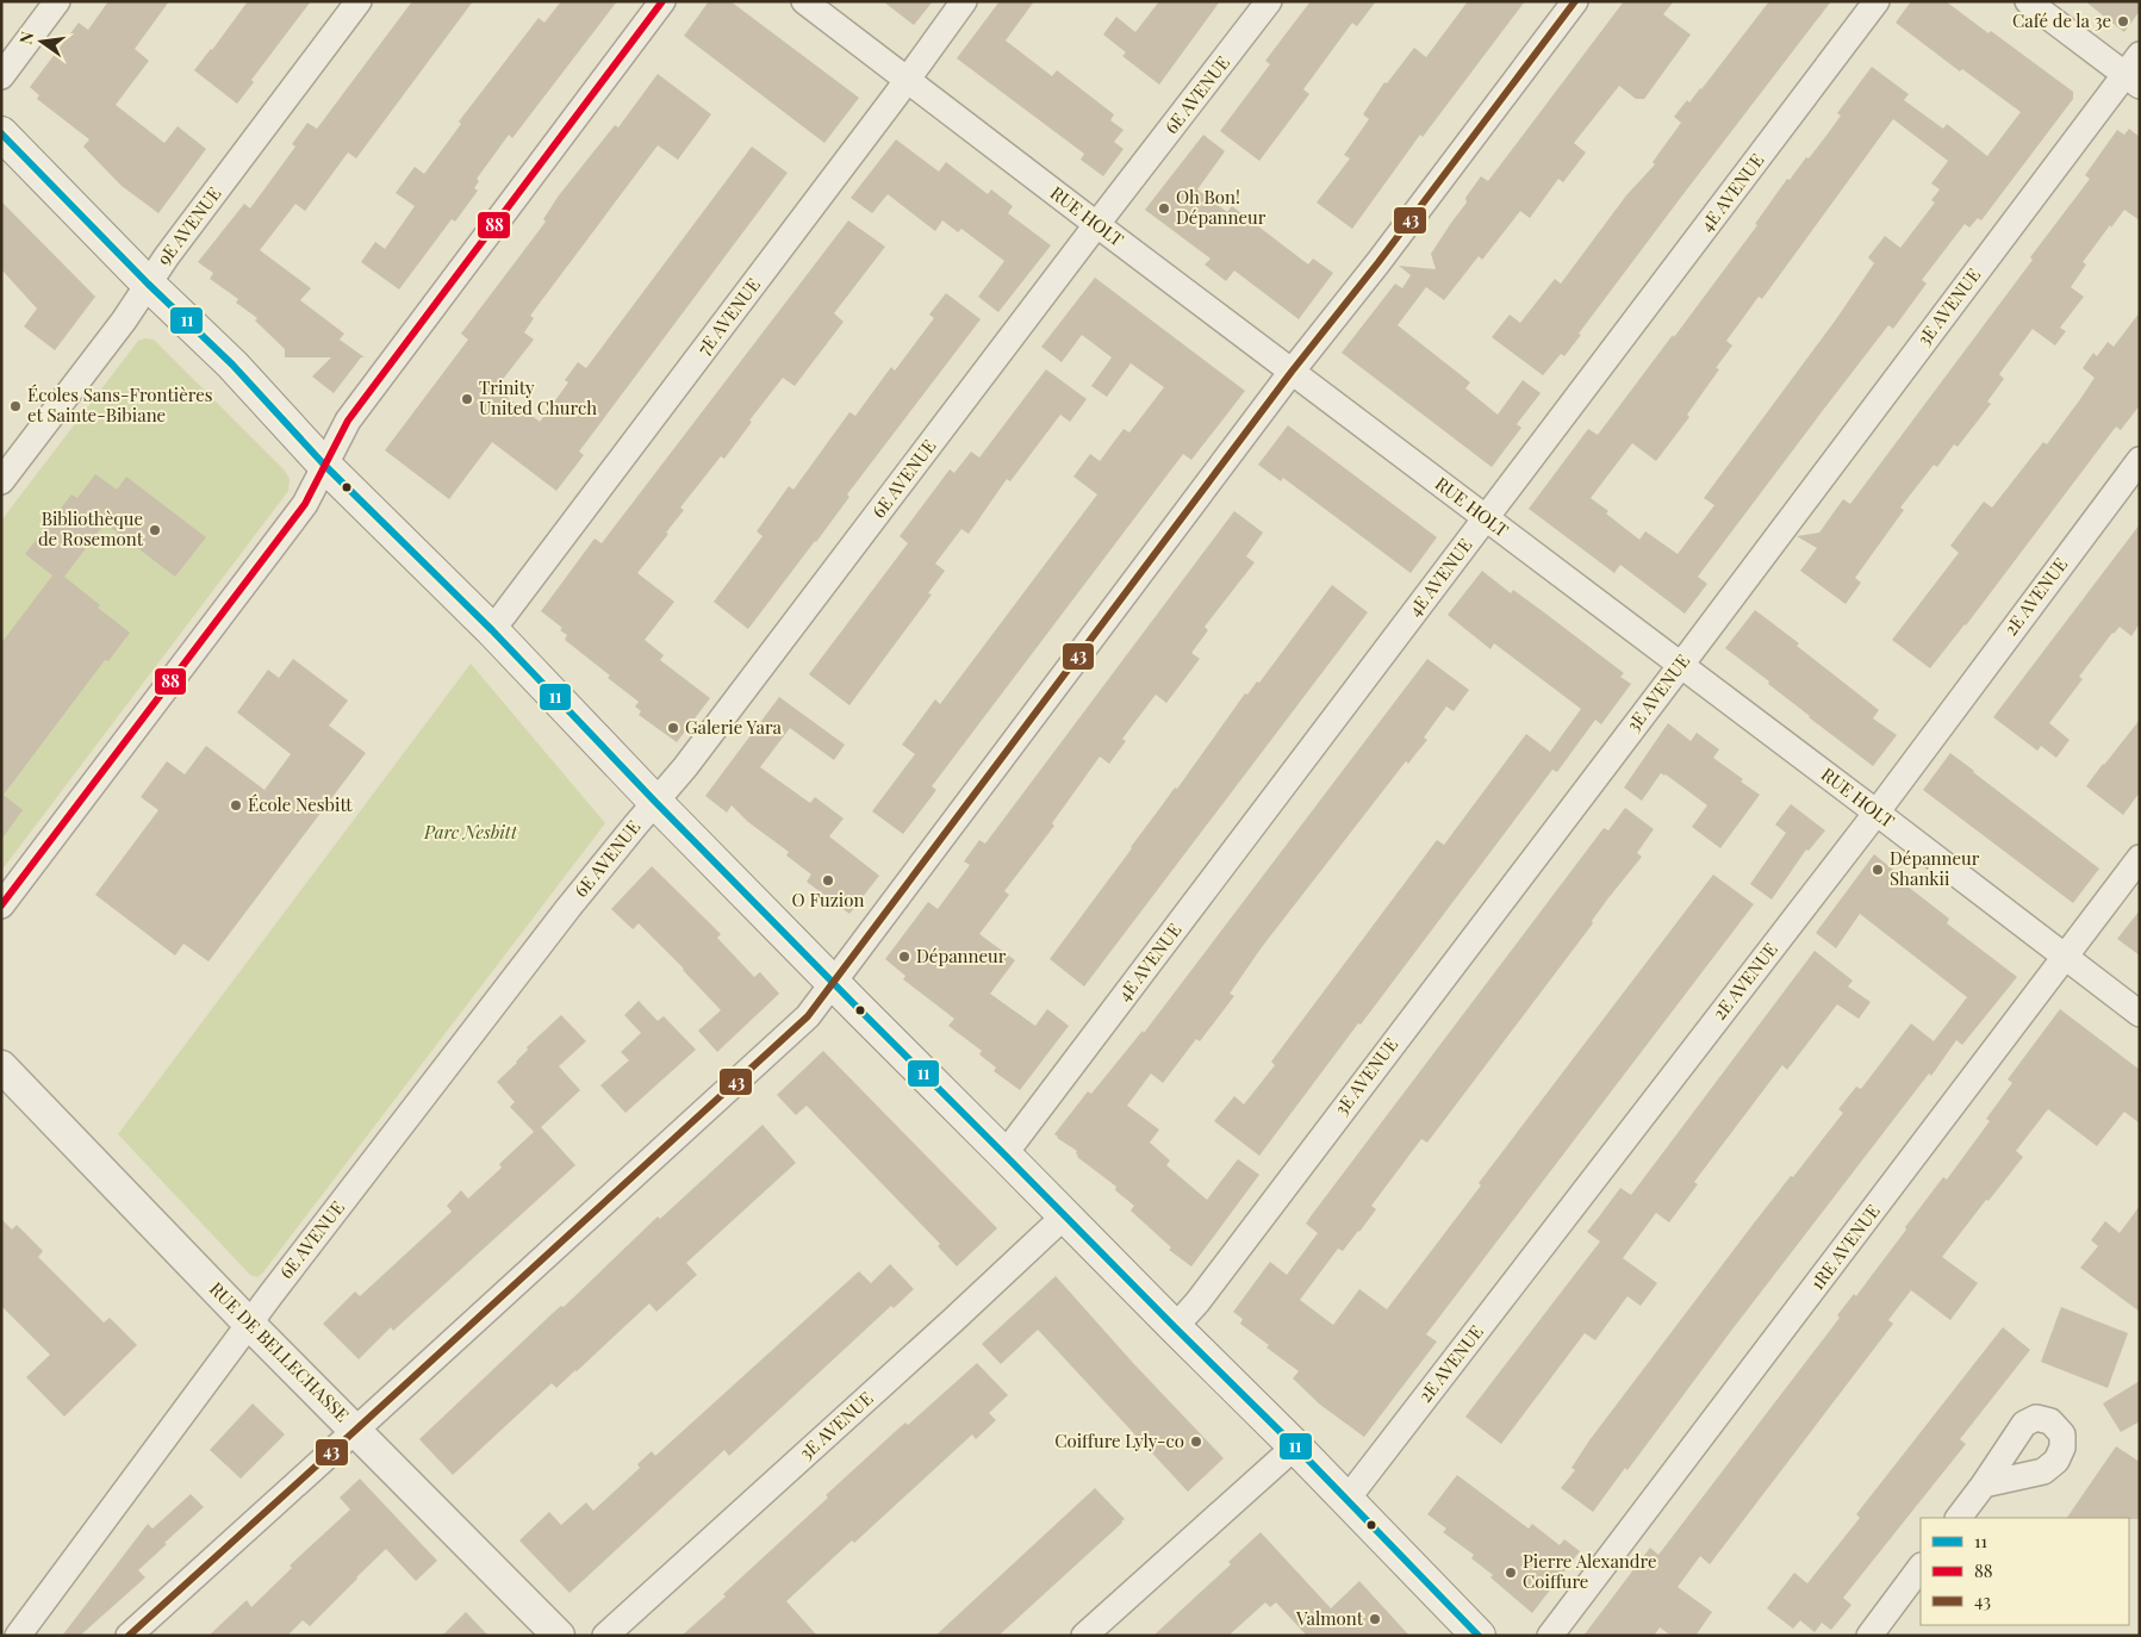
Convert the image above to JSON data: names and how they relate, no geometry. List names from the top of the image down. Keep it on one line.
{"streets":{"street":["6E AVENUE","4E AVENUE","RUE HOLT","9E AVENUE","3E AVENUE","7E AVENUE","2E AVENUE","1RE AVENUE","RUE DE BELLECHASSE"]},"crossings":[["6E AVENUE","RUE HOLT"],["6E AVENUE","RUE DE BELLECHASSE"],["4E AVENUE","RUE HOLT"],["RUE HOLT","3E AVENUE"],["RUE HOLT","7E AVENUE"],["RUE HOLT","2E AVENUE"],["RUE HOLT","1RE AVENUE"]],"parks":["Parc Nesbitt"],"places":["Café de la 3e","Oh Bon! Dépanneur","Trinity United Church","Écoles Sans-Frontières et Sainte-Bibiane","Bibliothèque de Rosemont","Galerie Yara","École Nesbitt","Dépanneur Shankii","O Fuzion","Dépanneur","Coiffure Lyly-co","Pierre Alexandre Coiffure","Valmont"],"lines":["transit line 88","transit line 43","transit line 11"],"legend":["11","88","43"],"north":"left"}
